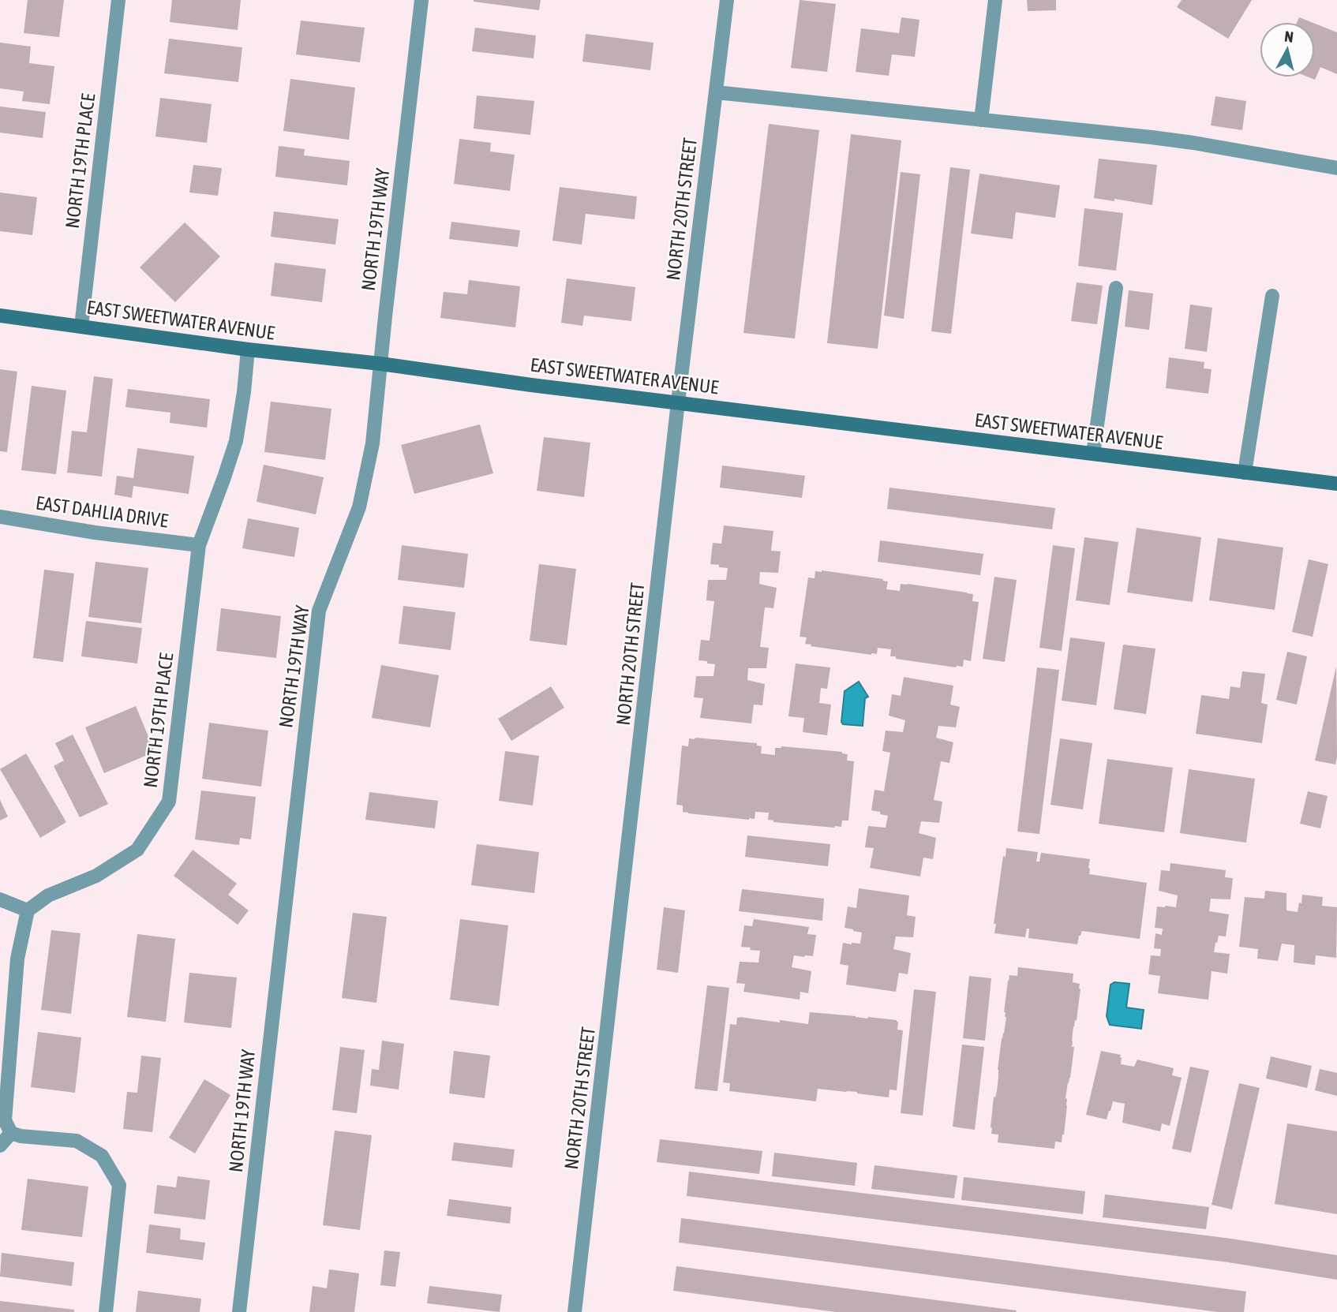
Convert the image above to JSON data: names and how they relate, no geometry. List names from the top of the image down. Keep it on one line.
{"streets":{"street":["NORTH 19TH PLACE","NORTH 20TH STREET","NORTH 19TH WAY","EAST SWEETWATER AVENUE","EAST DAHLIA DRIVE"]},"crossings":[["NORTH 19TH PLACE","EAST SWEETWATER AVENUE"],["NORTH 19TH PLACE","EAST DAHLIA DRIVE"],["NORTH 20TH STREET","EAST SWEETWATER AVENUE"],["NORTH 19TH WAY","EAST SWEETWATER AVENUE"]],"north":"top"}
